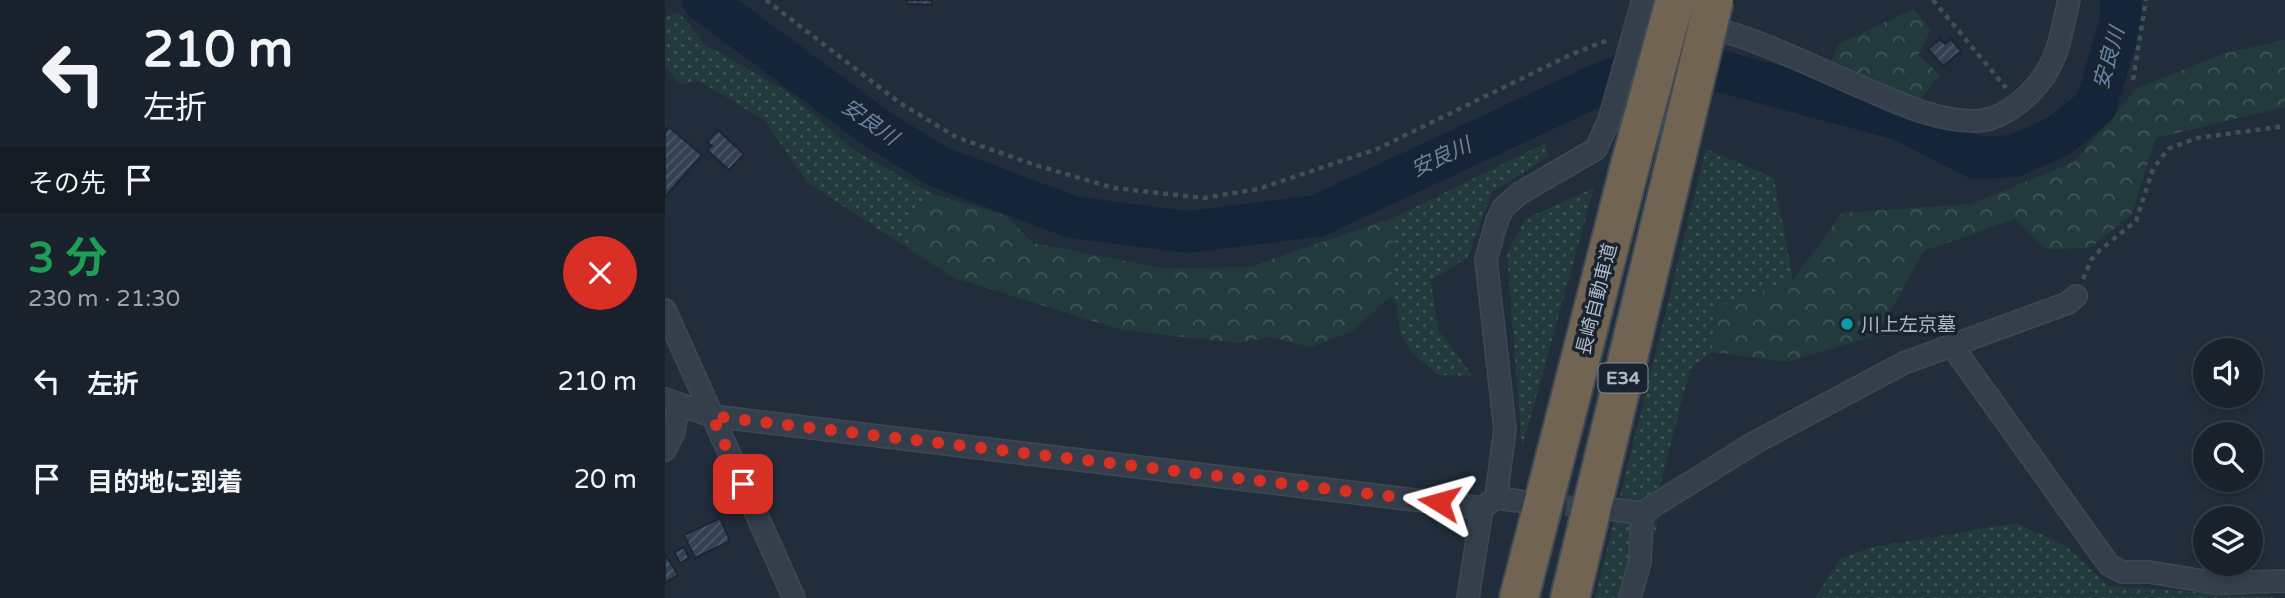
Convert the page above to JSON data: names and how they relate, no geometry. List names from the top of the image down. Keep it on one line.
{"streets":{"highway":["長崎自動車道","E34"]},"water":["安良川"],"places":["川上左京墓"],"page":{"turn":["210 m","左折"],"then":"その先","heading":["3 分","230 m · 21:30"],"list":[{"name":"左折","value":"210 m"},{"name":"目的地に到着","value":"20 m"}]}}
